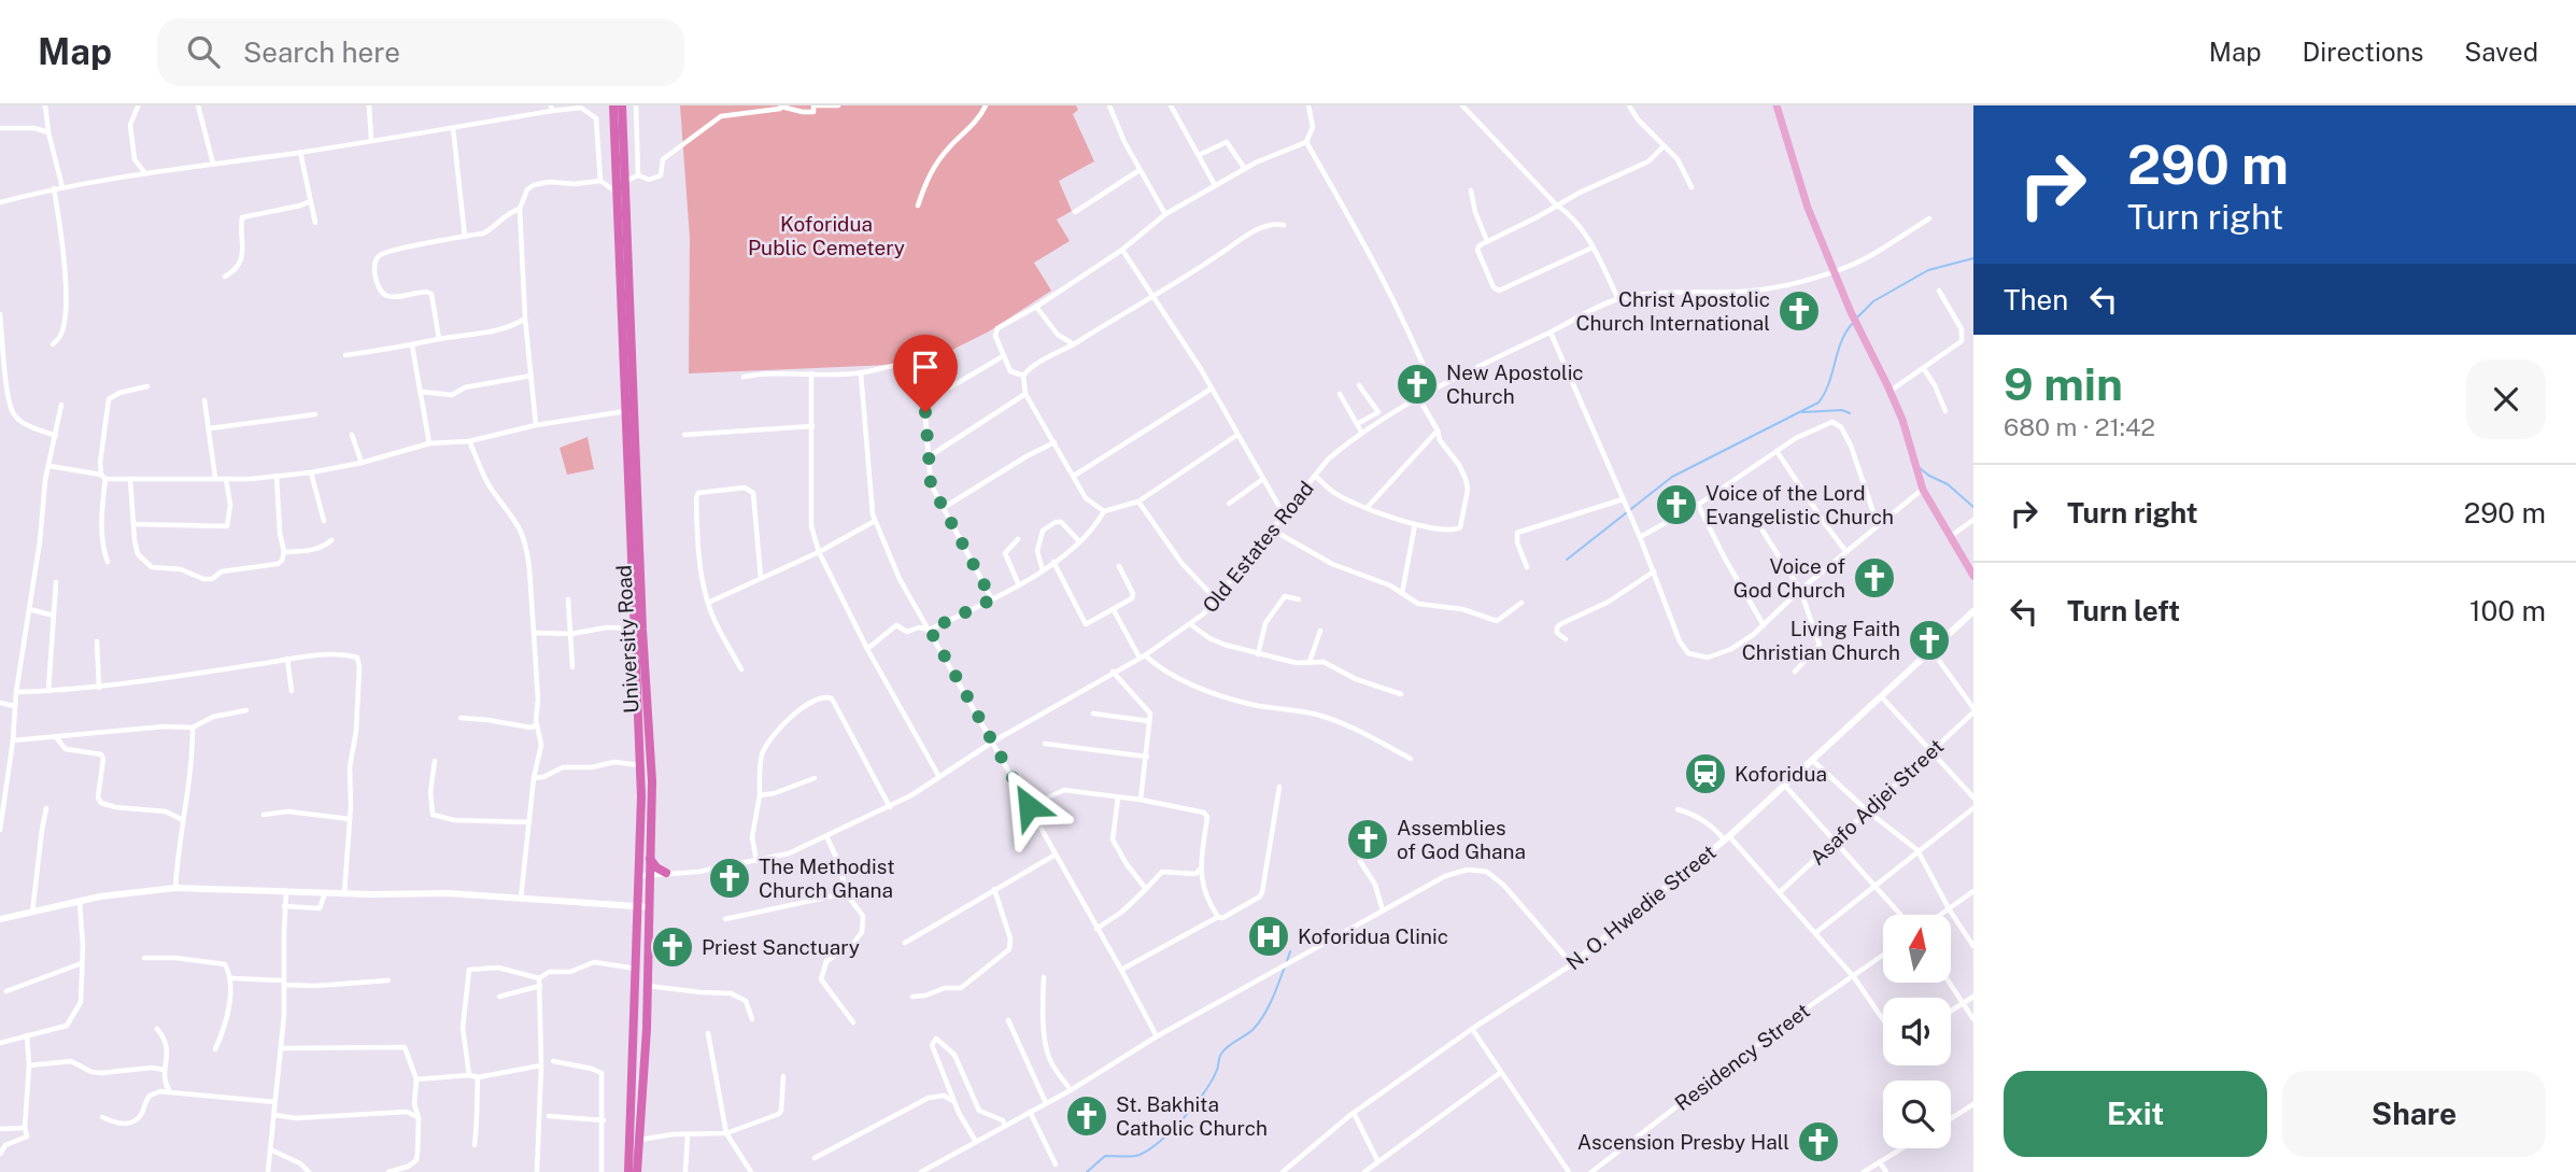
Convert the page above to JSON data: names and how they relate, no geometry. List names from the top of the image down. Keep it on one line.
{"streets":{"highway":["University Road"],"street":["Old Estates Road","Asafo Adjei Street","N. O. Hwedie Street","Residency Street"]},"crossings":[["Old Estates Road","University Road"]],"parks":["Koforidua Public Cemetery"],"places":{"church":["Christ Apostolic Church International","New Apostolic Church","Voice of the Lord Evangelistic Church","Voice of God Church","Living Faith Christian Church","Assemblies of God Ghana","The Methodist Church Ghana","Priest Sanctuary","St. Bakhita Catholic Church","Ascension Presby Hall"],"station":["Koforidua"],"hospital":["Koforidua Clinic"]},"north":"top","page":{"header":"Map","search":"Search here","nav":["Map","Directions","Saved"],"turn":["290 m","Turn right"],"then":"Then","heading":["9 min","680 m · 21:42"],"list":[{"name":"Turn right","value":"290 m"},{"name":"Turn left","value":"100 m"}],"buttons":["Exit","Share"]}}
